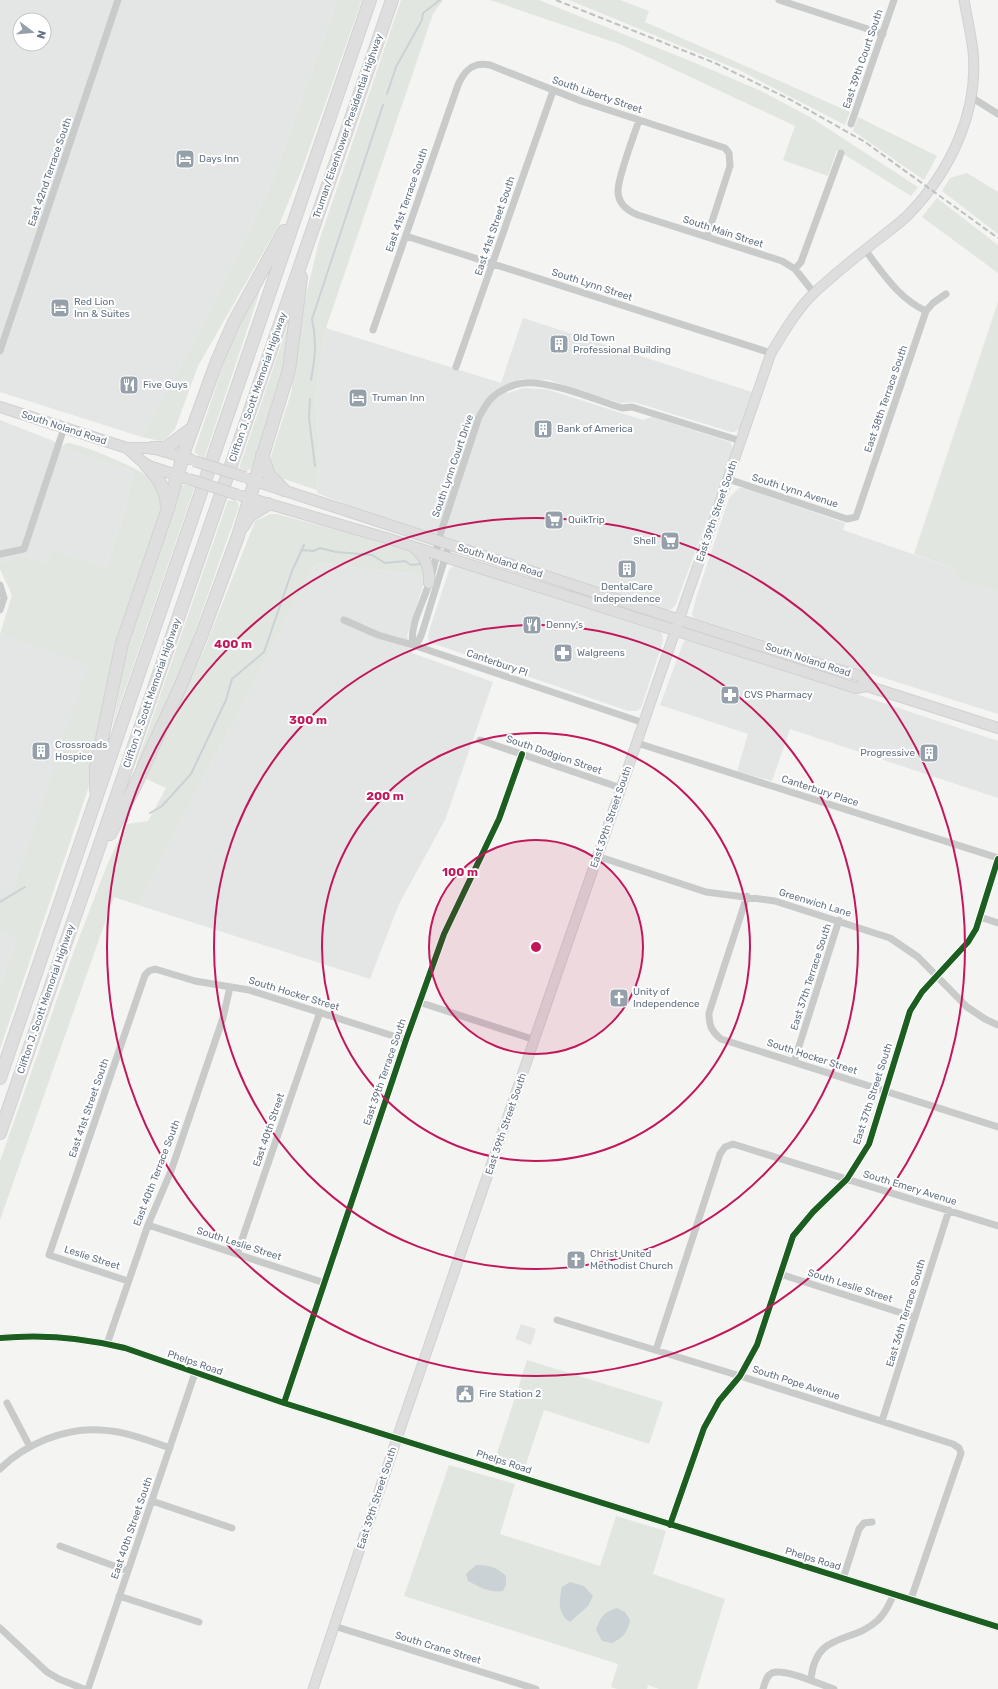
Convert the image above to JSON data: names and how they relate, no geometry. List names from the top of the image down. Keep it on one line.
{"streets":{"highway":["Truman/Eisenhower Presidential Highway","Clifton J. Scott Memorial Highway"],"main road":["South Noland Road","East 39th Street South"],"street":["East 39th Court South","South Liberty Street","East 42nd Terrace South","East 41st Terrace South","East 41st Street South","South Main Street","South Lynn Street","East 38th Terrace South","South Lynn Court Drive","South Lynn Avenue","Canterbury Pl","South Dodgion Street","Canterbury Place","Greenwich Lane","East 37th Terrace South","South Hocker Street","East 39th Terrace South","East 37th Street South","East 40th Street","East 40th Terrace South","South Emery Avenue","South Leslie Street","Leslie Street","East 36th Terrace South","Phelps Road","South Pope Avenue","East 40th Street South","South Crane Street"]},"crossings":[["South Liberty Street","East 41st Terrace South"],["South Liberty Street","East 41st Street South"],["South Liberty Street","South Main Street"],["Truman/Eisenhower Presidential Highway","Clifton J. Scott Memorial Highway"],["East 41st Terrace South","South Lynn Street"],["East 41st Street South","South Lynn Street"],["East 41st Street South","South Hocker Street"],["East 41st Street South","Leslie Street"],["South Main Street","East 39th Street South"],["South Lynn Street","East 39th Street South"],["East 38th Terrace South","South Lynn Avenue"],["South Noland Road","South Lynn Court Drive"],["South Noland Road","East 39th Street South"],["South Lynn Court Drive","East 39th Street South"],["South Lynn Court Drive","Canterbury Pl"],["South Lynn Avenue","East 39th Street South"],["East 39th Street South","Canterbury Pl"],["East 39th Street South","South Dodgion Street"],["East 39th Street South","Canterbury Place"],["East 39th Street South","Greenwich Lane"],["East 39th Street South","Phelps Road"],["East 39th Street South","South Crane Street"],["South Dodgion Street","East 39th Terrace South"],["Canterbury Place","East 37th Street South"],["Greenwich Lane","East 37th Terrace South"],["Greenwich Lane","South Hocker Street"],["Greenwich Lane","East 37th Street South"],["East 37th Terrace South","South Hocker Street"],["South Hocker Street","East 39th Terrace South"],["South Hocker Street","East 37th Street South"],["South Hocker Street","East 40th Street"],["South Hocker Street","East 40th Terrace South"],["East 39th Terrace South","South Leslie Street"],["East 39th Terrace South","Phelps Road"],["East 37th Street South","South Emery Avenue"],["East 37th Street South","South Leslie Street"],["East 37th Street South","Phelps Road"],["East 37th Street South","South Pope Avenue"],["East 40th Street","South Leslie Street"],["East 40th Terrace South","South Leslie Street"],["East 40th Terrace South","Leslie Street"],["East 40th Terrace South","Phelps Road"],["South Emery Avenue","East 36th Terrace South"],["South Emery Avenue","South Pope Avenue"],["South Leslie Street","East 36th Terrace South"],["East 36th Terrace South","South Pope Avenue"],["Phelps Road","South Pope Avenue"],["Phelps Road","East 40th Street South"]],"places":{"hotel":["Days Inn","Red Lion Inn & Suites","Truman Inn"],"building":["Old Town Professional Building","Bank of America","DentalCare Independence","Crossroads Hospice","Progressive"],"restaurant":["Five Guys","Denny's"],"supermarket":["QuikTrip","Shell"],"pharmacy":["Walgreens","CVS Pharmacy"],"church":["Unity of Independence","Christ United Methodist Church"],"public building":["Fire Station 2"]},"north":"right","rings":["400 m","300 m","200 m","100 m"]}
